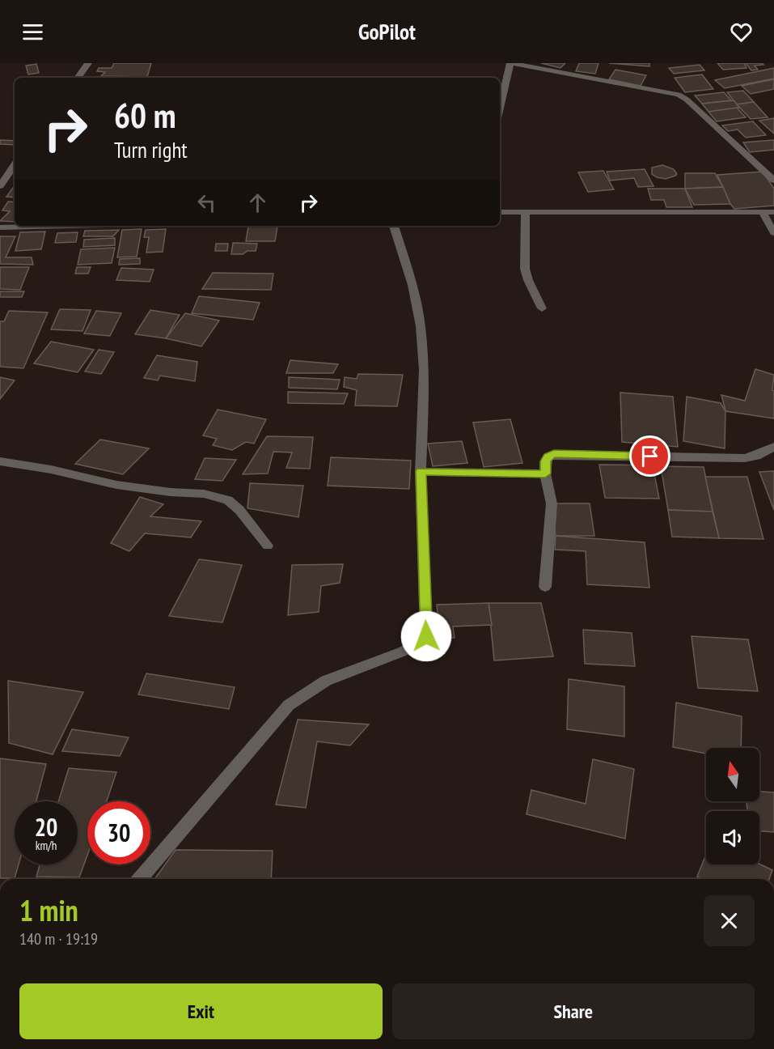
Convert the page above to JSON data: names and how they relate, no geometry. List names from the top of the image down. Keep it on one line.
{"north":"top","page":{"header":"GoPilot","turn":["60 m","Turn right"],"speed":"20 km/h","limit":"30","heading":["1 min","140 m · 19:19"],"buttons":["Exit","Share"]}}
